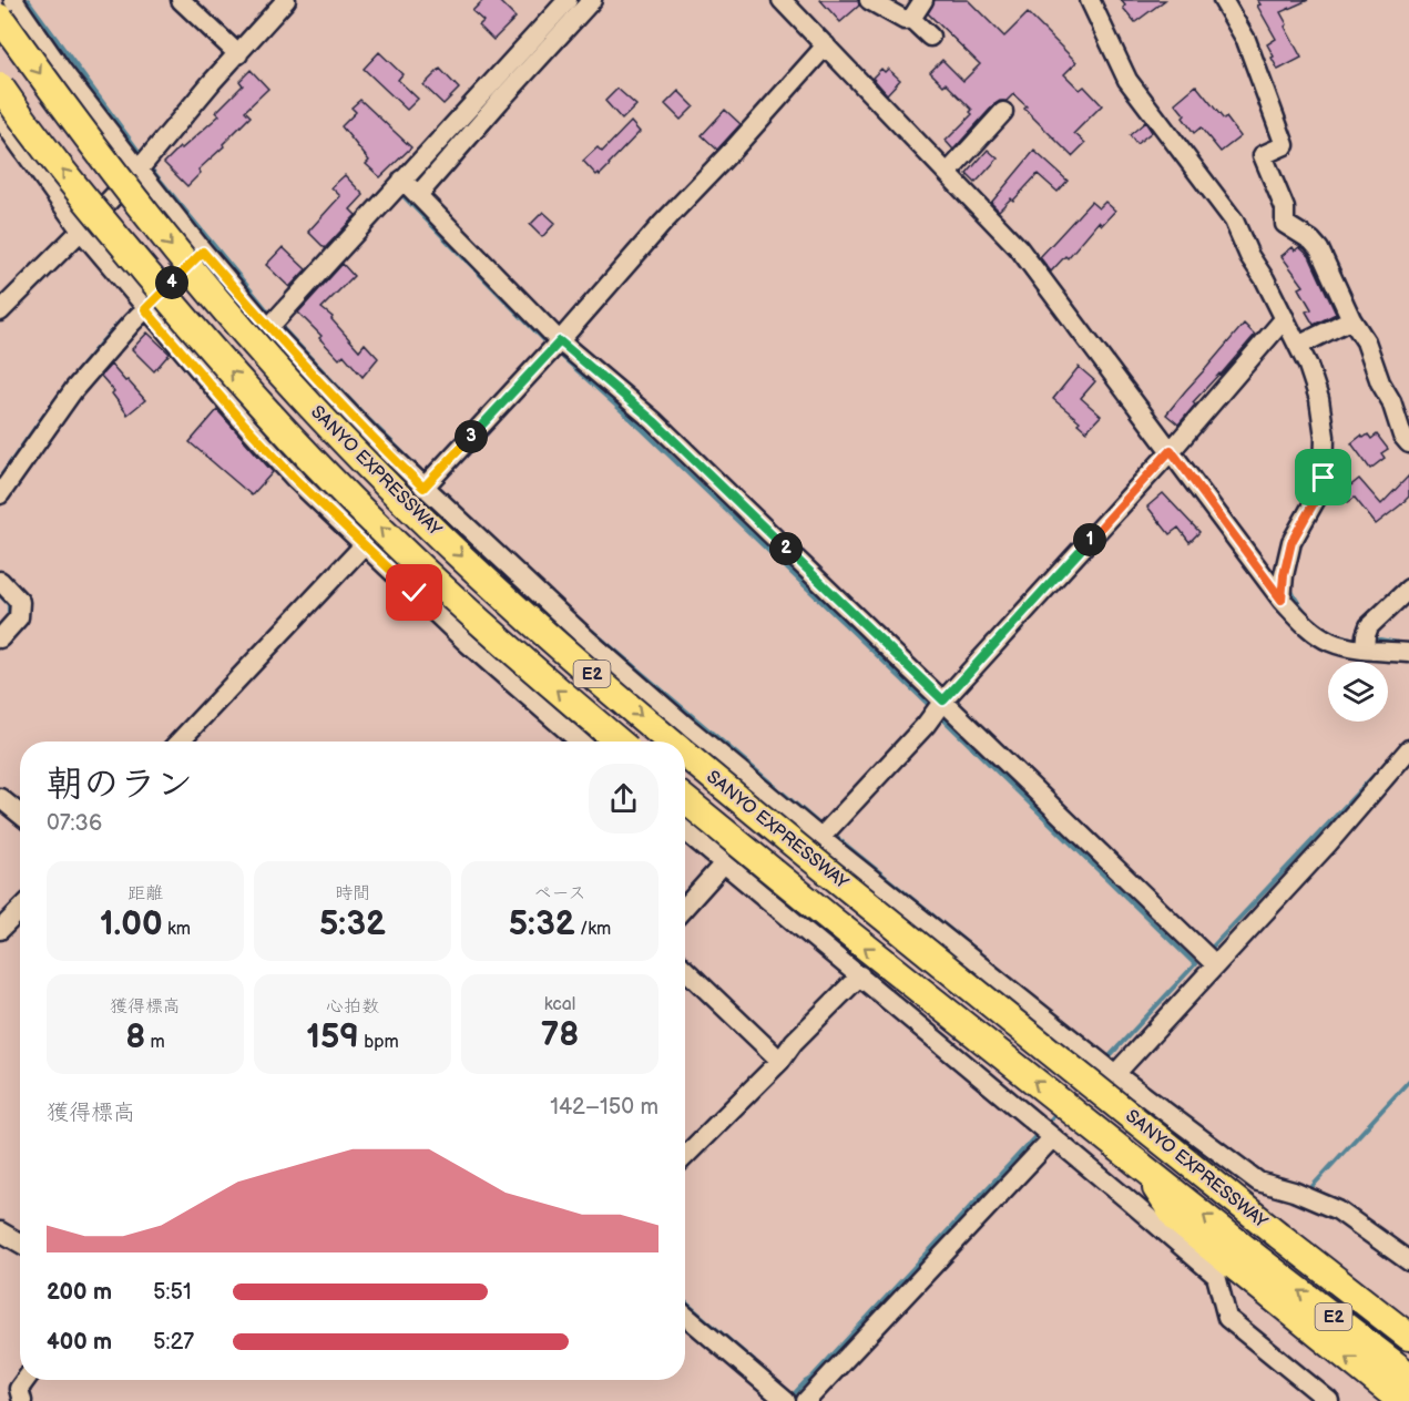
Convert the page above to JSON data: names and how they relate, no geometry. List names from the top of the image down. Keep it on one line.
{"streets":{"highway":["SANYO EXPRESSWAY","E2"]},"page":{"pins":["4","3","1","2"],"heading":["朝のラン","07:36"],"stats":[["距離","1.00 km"],["時間","5:32"],["ペース","5:32 /km"],["獲得標高","8 m"],["心拍数","159 bpm"],["kcal","78"]],"chart":["獲得標高","142–150 m"],"list":[{"name":"200 m","note":"5:51"},{"name":"400 m","note":"5:27"}]}}
